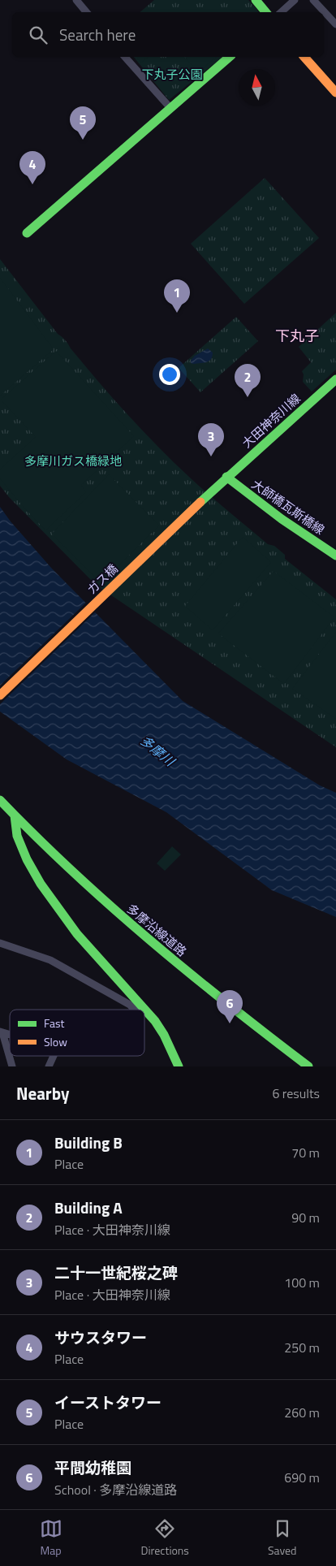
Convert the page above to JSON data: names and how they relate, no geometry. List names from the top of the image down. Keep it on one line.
{"streets":{"main road":["大田神奈川線","大師橋瓦斯橋線","ガス橋","多摩沿線道路"]},"crossings":[["大田神奈川線","大師橋瓦斯橋線"],["大田神奈川線","ガス橋"],["大師橋瓦斯橋線","ガス橋"]],"districts":["下丸子"],"water":["多摩川"],"parks":["下丸子公園","多摩川ガス橋緑地"],"legend":["Fast","Slow"],"north":"top","page":{"search":"Search here","pins":["5","4","1","2","3","6"],"heading":["Nearby","6 results"],"list":[{"mark":"1","name":"Building B","note":"Place","value":"70 m"},{"mark":"2","name":"Building A","note":"Place · 大田神奈川線","value":"90 m"},{"mark":"3","name":"二十一世紀桜之碑","note":"Place · 大田神奈川線","value":"100 m"},{"mark":"4","name":"サウスタワー","note":"Place","value":"250 m"},{"mark":"5","name":"イーストタワー","note":"Place","value":"260 m"},{"mark":"6","name":"平間幼稚園","note":"School · 多摩沿線道路","value":"690 m"}],"nav":["Map","Directions","Saved"]}}
